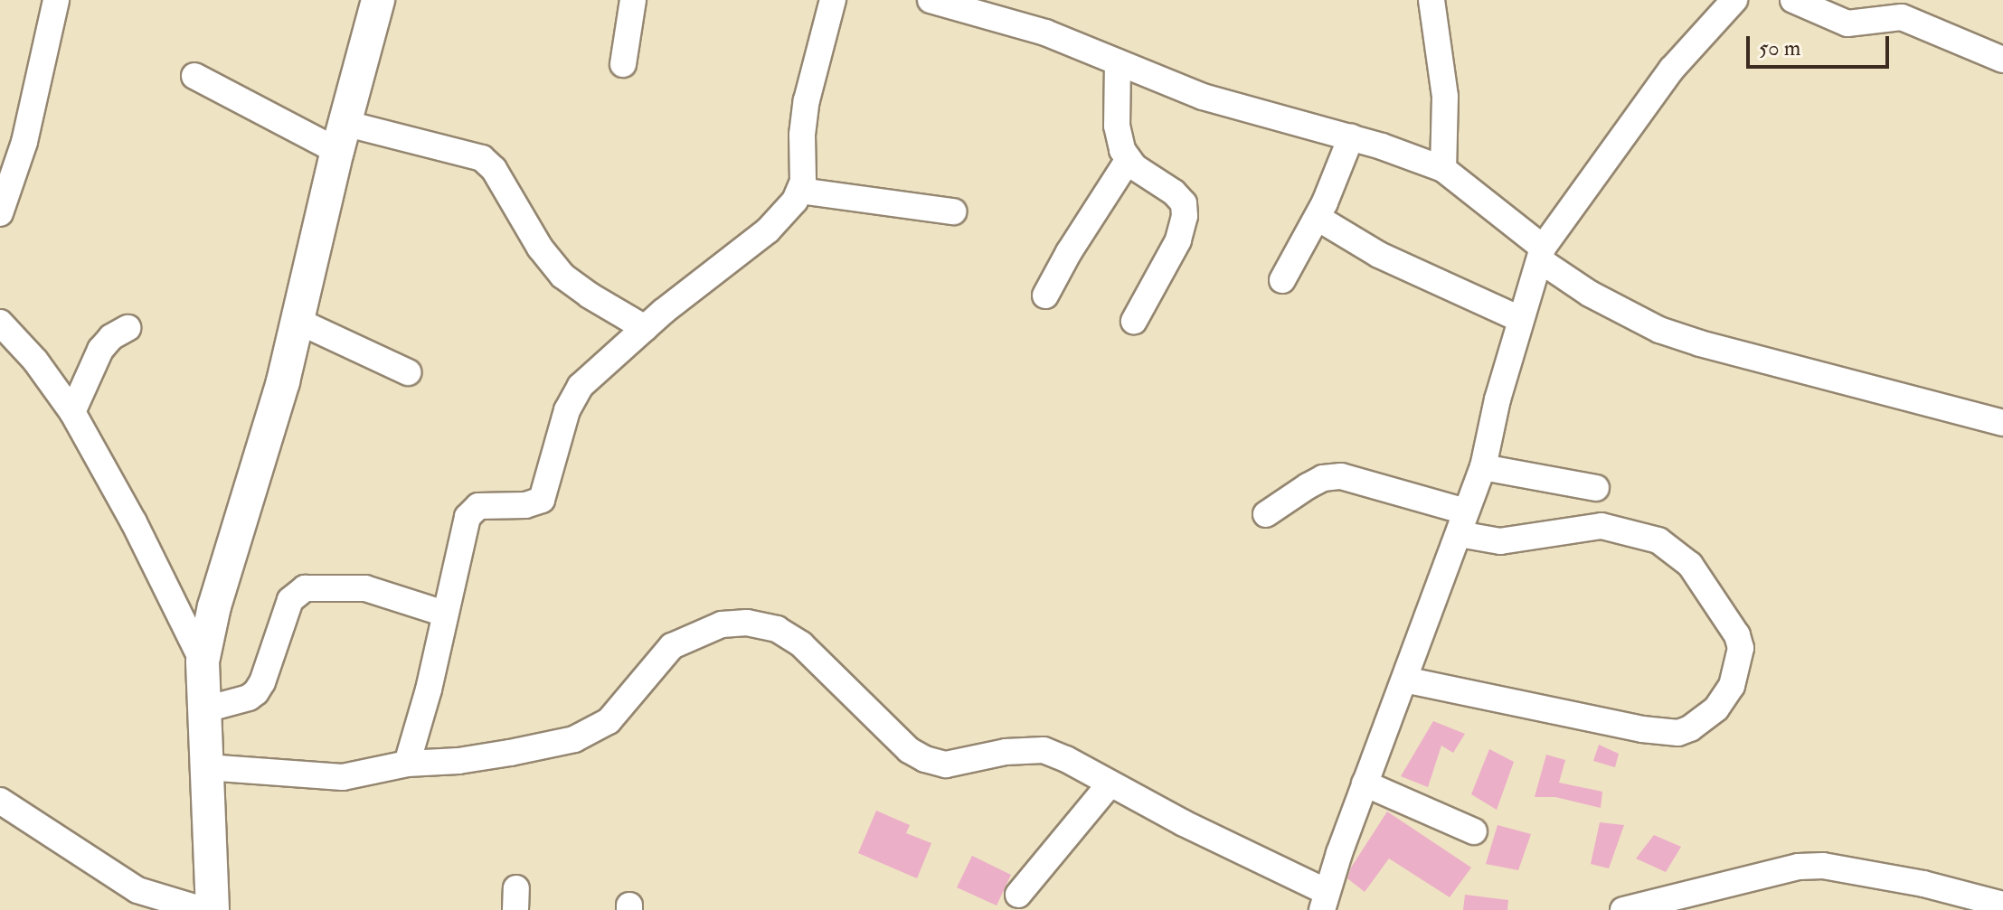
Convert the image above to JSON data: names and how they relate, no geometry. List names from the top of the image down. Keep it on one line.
{"scale_bar":"50 m"}
